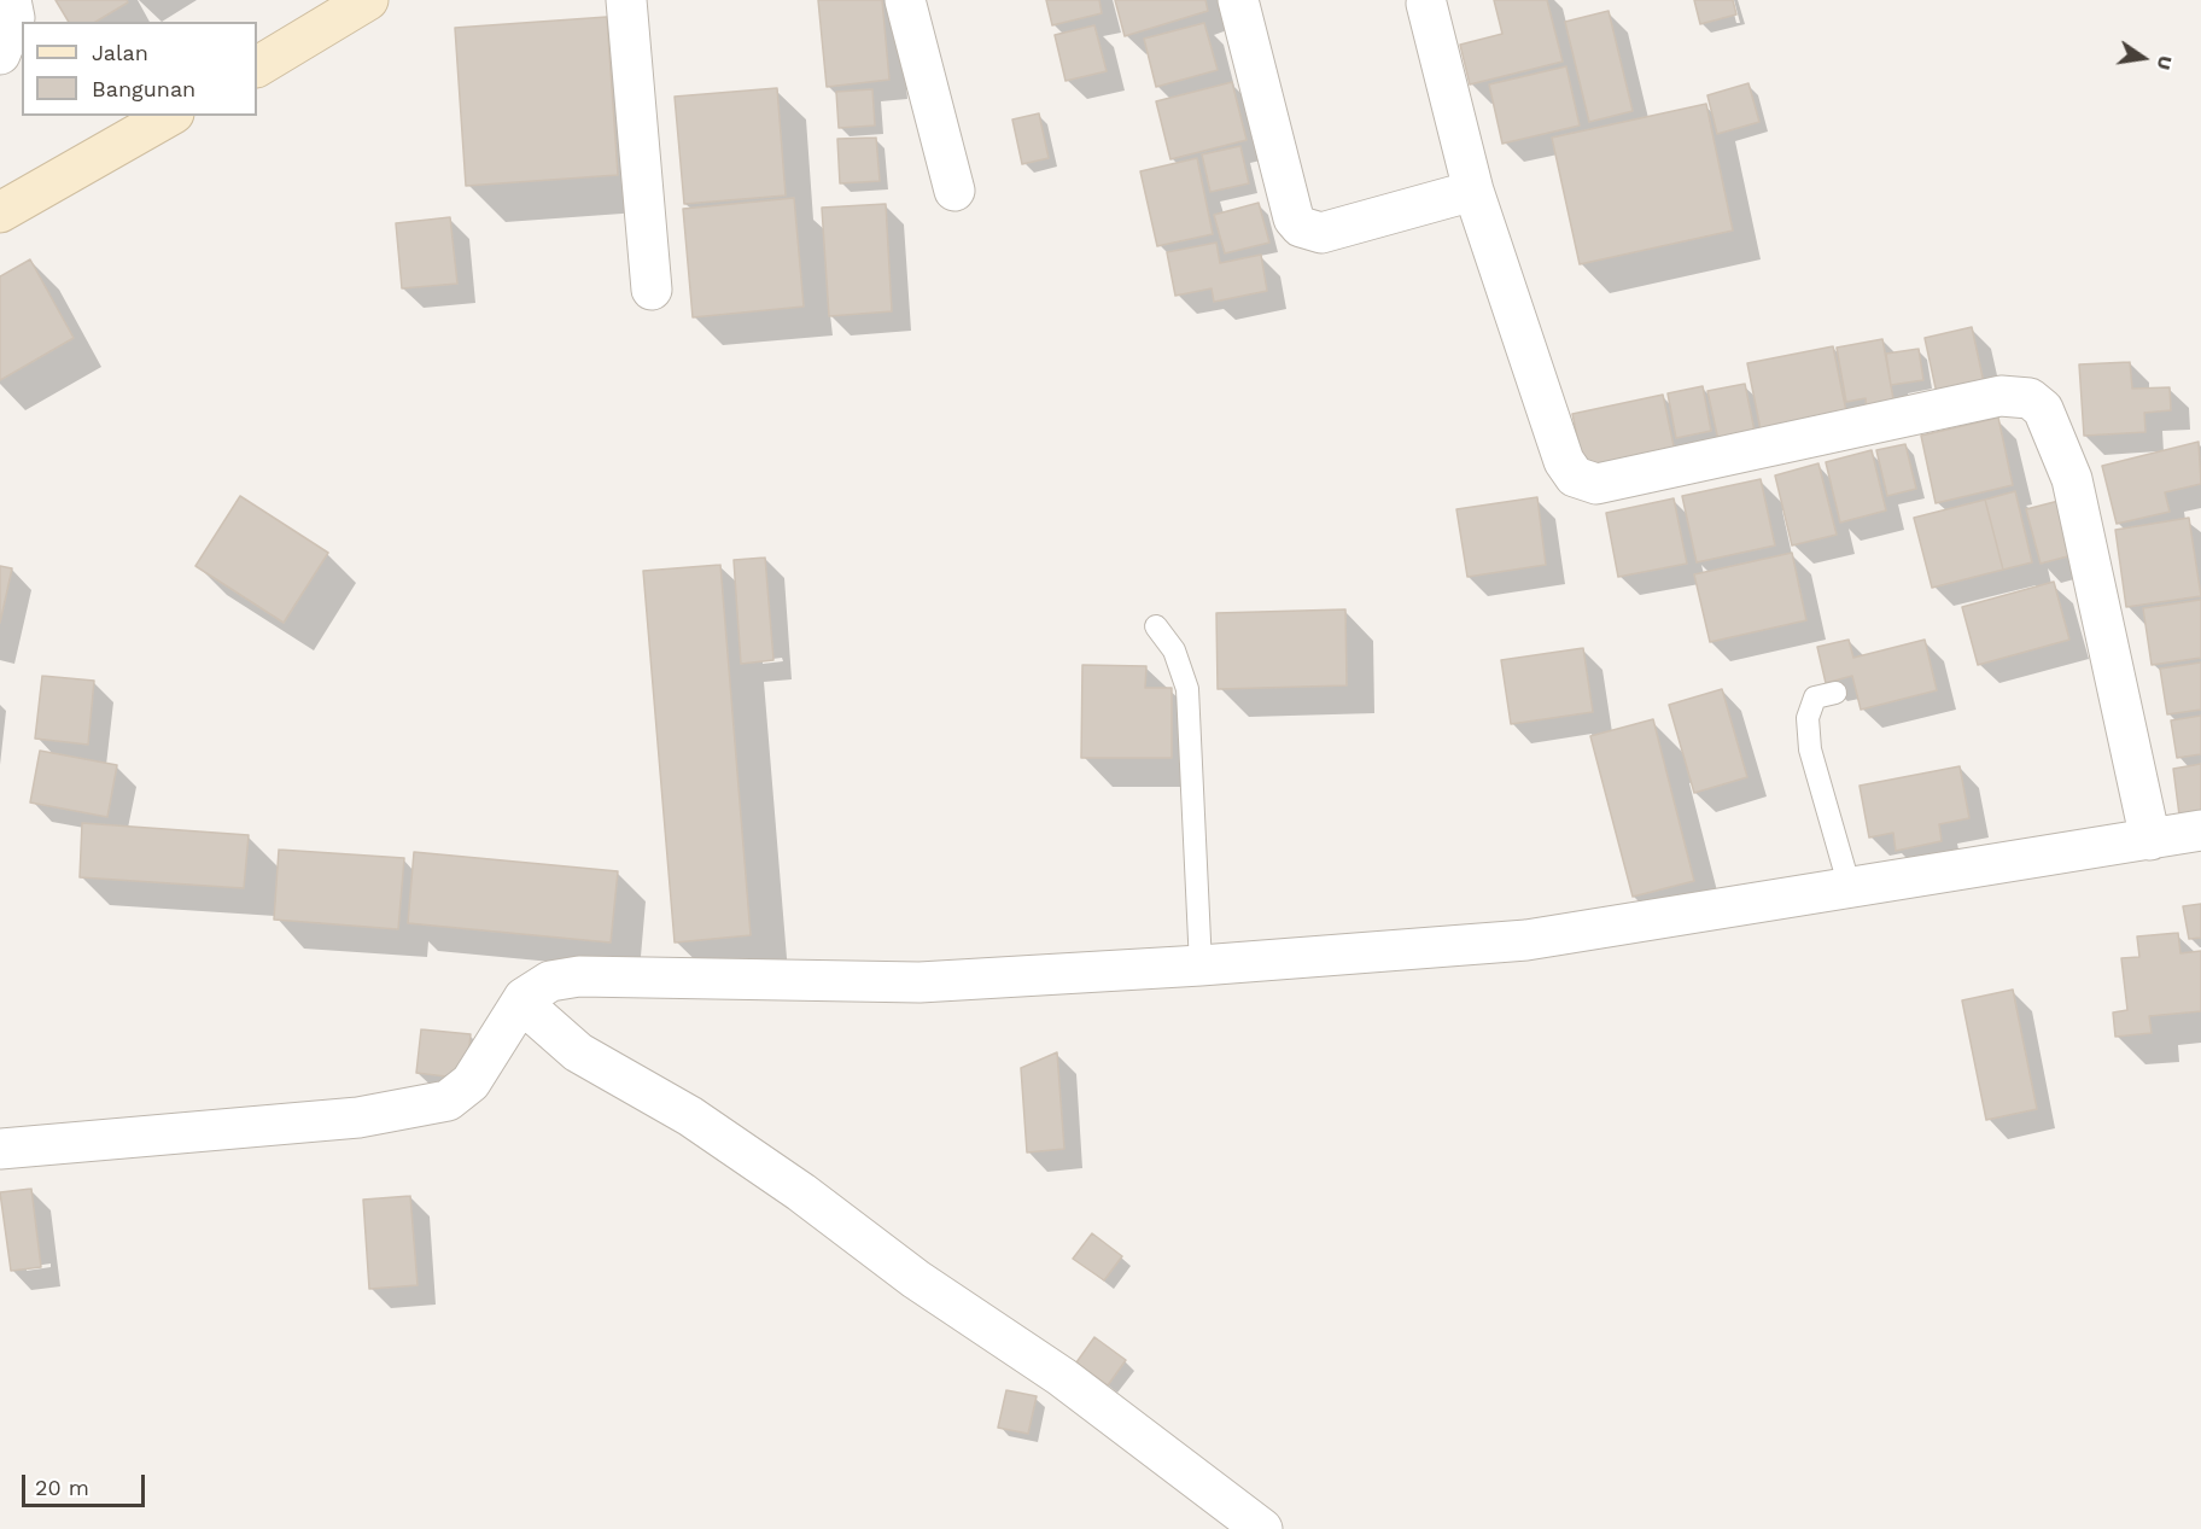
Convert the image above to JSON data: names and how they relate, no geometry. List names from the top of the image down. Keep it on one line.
{"legend":["Jalan","Bangunan"],"scale_bar":"20 m","north":"right"}
